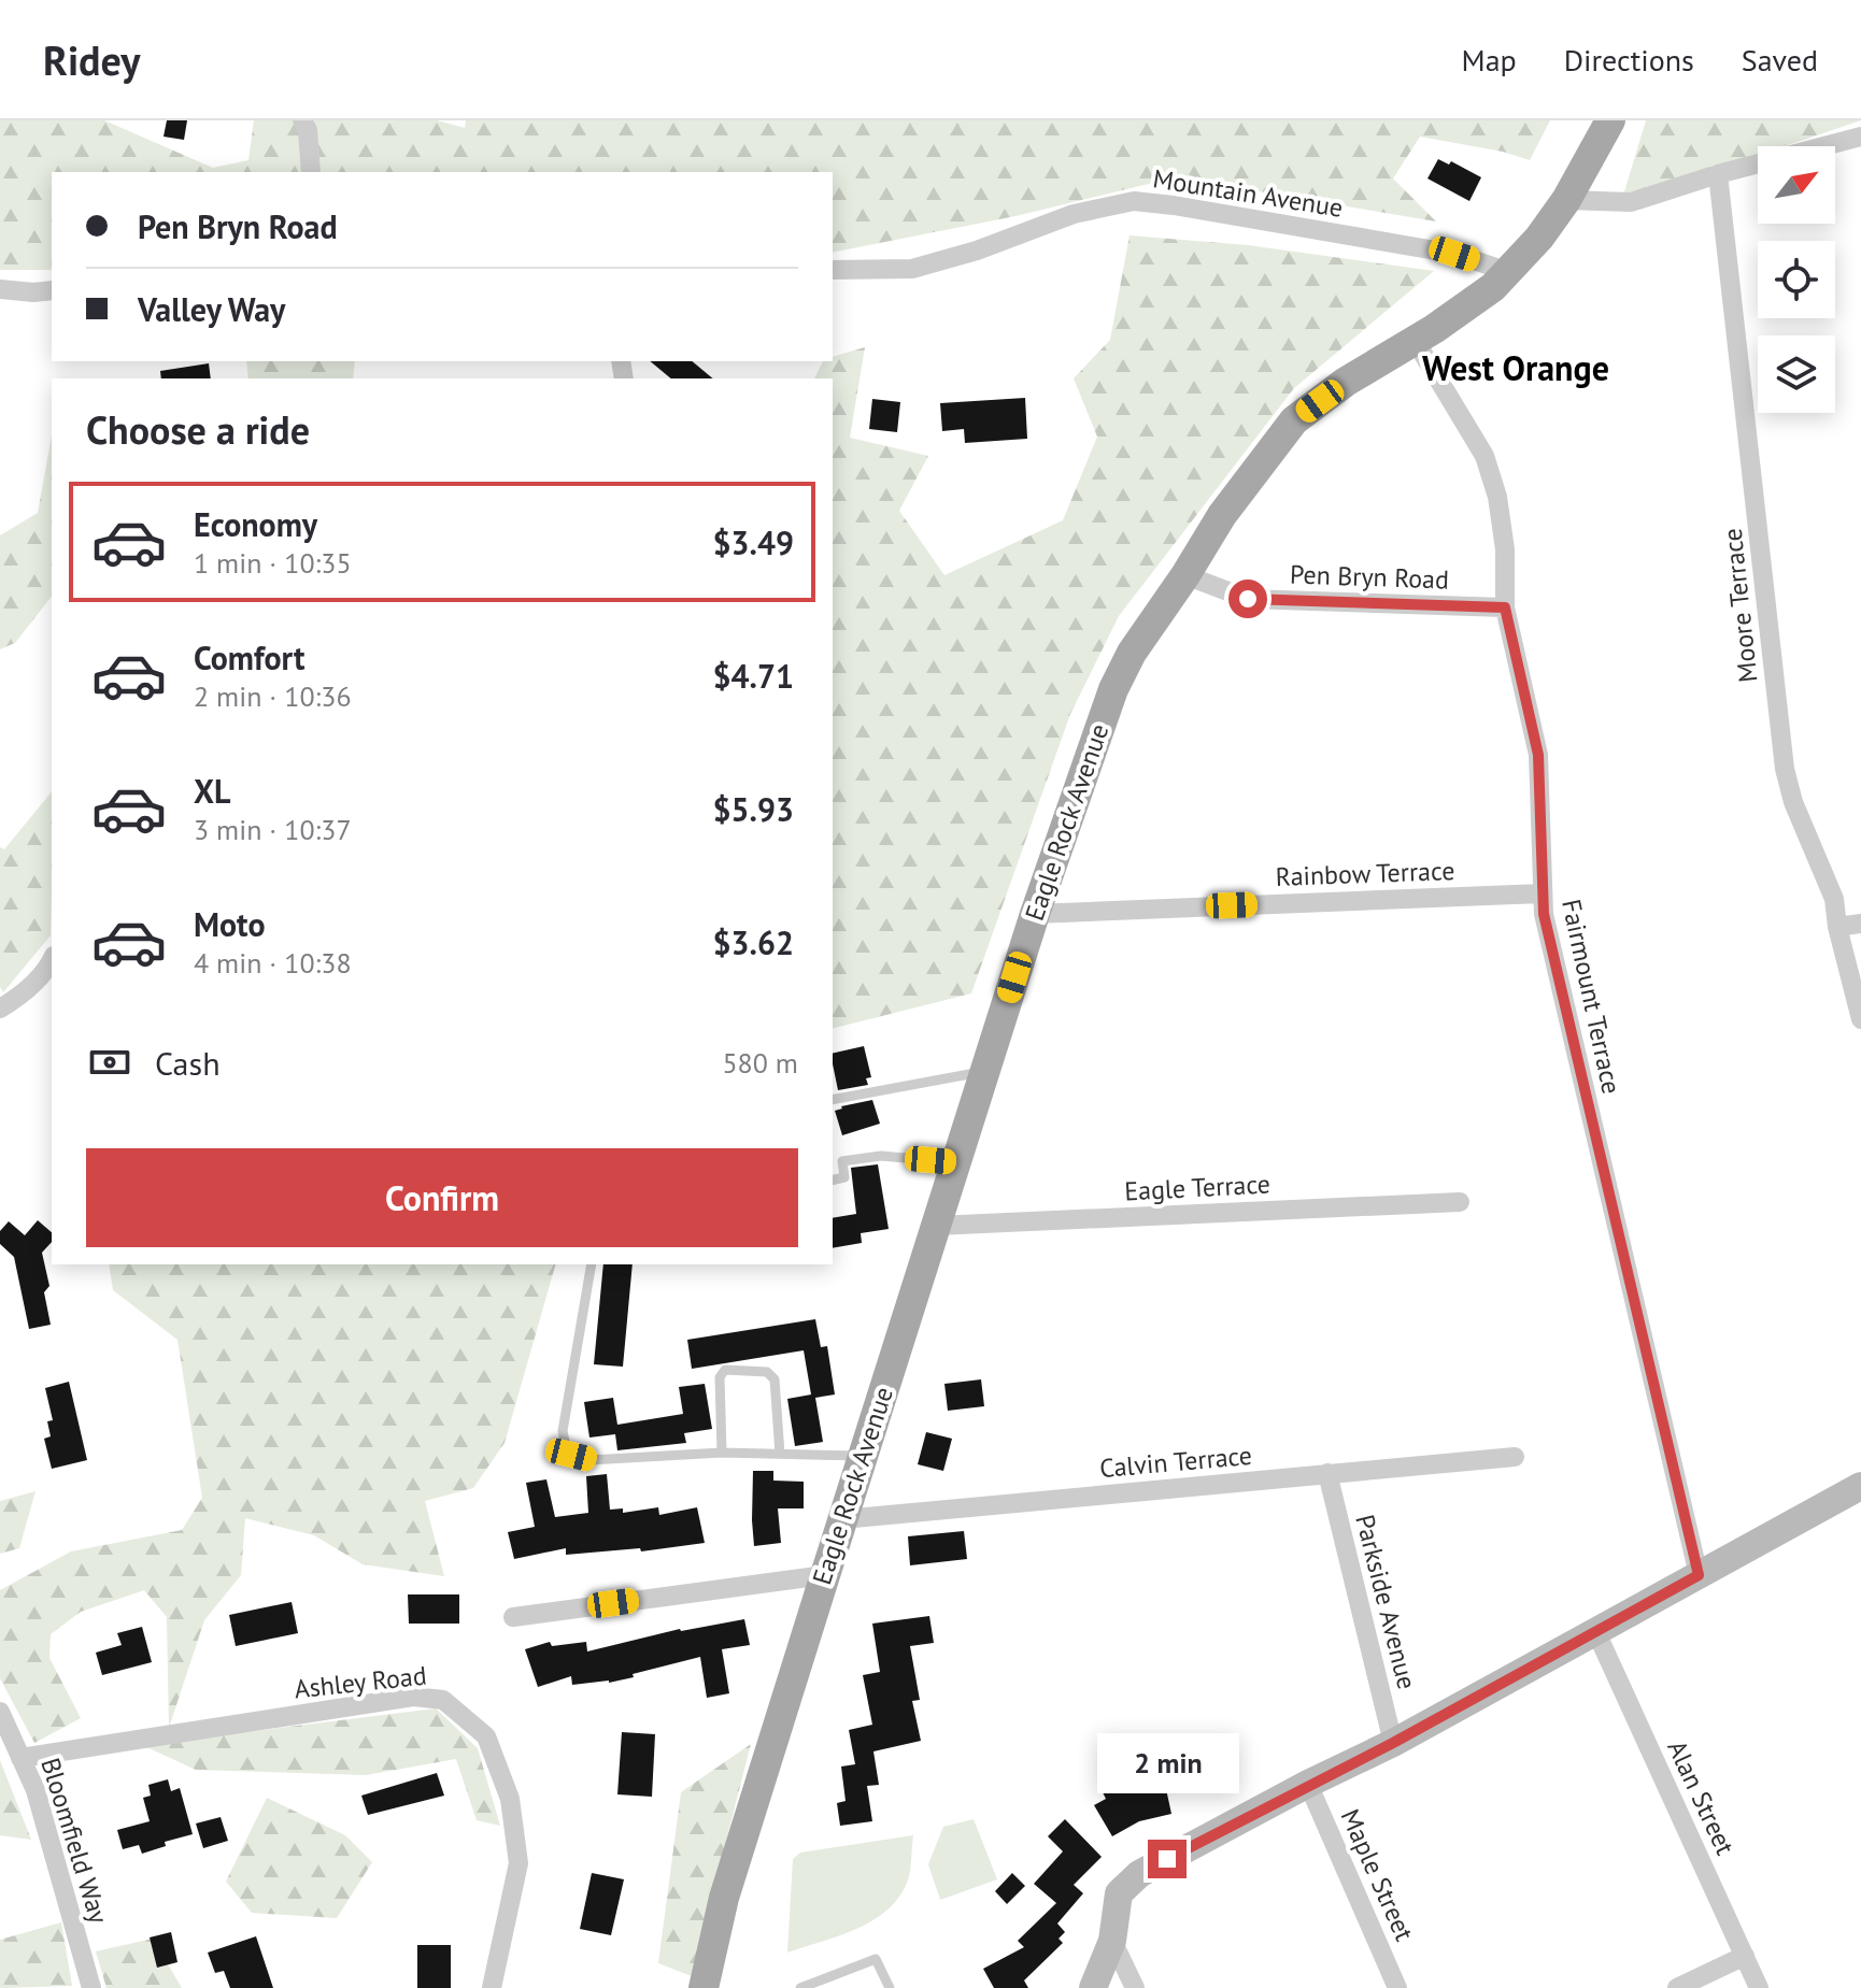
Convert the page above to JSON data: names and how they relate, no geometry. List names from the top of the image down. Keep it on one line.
{"streets":{"main road":["Eagle Rock Avenue"],"street":["Mountain Avenue","Pen Bryn Road","Moore Terrace","Rainbow Terrace","Fairmount Terrace","Eagle Terrace","Calvin Terrace","Parkside Avenue","Ashley Road","Alan Street","Bloomfield Way","Maple Street"]},"crossings":[["Mountain Avenue","Eagle Rock Avenue"],["Pen Bryn Road","Eagle Rock Avenue"],["Pen Bryn Road","Fairmount Terrace"],["Eagle Rock Avenue","Rainbow Terrace"],["Eagle Rock Avenue","Fairmount Terrace"],["Eagle Rock Avenue","Eagle Terrace"],["Eagle Rock Avenue","Calvin Terrace"],["Rainbow Terrace","Fairmount Terrace"],["Calvin Terrace","Parkside Avenue"],["Ashley Road","Bloomfield Way"]],"districts":["West Orange"],"north":"top right","page":{"header":"Ridey","nav":["Map","Directions","Saved"],"banner":["Pen Bryn Road","Valley Way"],"heading":"Choose a ride","list":[{"name":"Economy","note":"1 min · 10:35","value":"$3.49"},{"name":"Comfort","note":"2 min · 10:36","value":"$4.71"},{"name":"XL","note":"3 min · 10:37","value":"$5.93"},{"name":"Moto","note":"4 min · 10:38","value":"$3.62"}],"pay":["Cash","580 m"],"buttons":"Confirm","bubble":"2 min"}}
